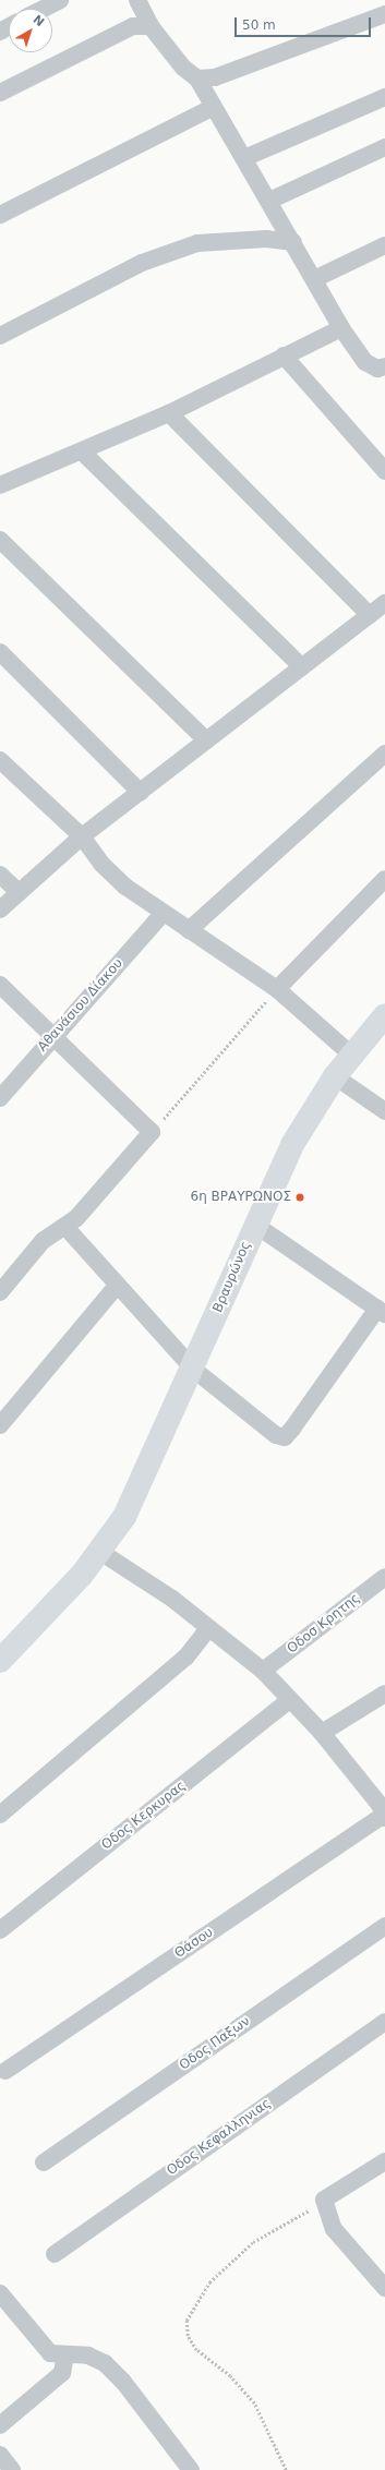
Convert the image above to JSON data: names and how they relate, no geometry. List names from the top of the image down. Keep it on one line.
{"streets":{"main road":["Βραυρώνος"],"street":["Αθανάσιου Δίακου","Οδοσ Κρητης","Οδος Κερκυρας","Θάσου","Οδος Παξων","Οδος Κεφαλληνιας"]},"places":["6η ΒΡΑΥΡΩΝΟΣ"],"scale_bar":"50 m","north":"top right"}
